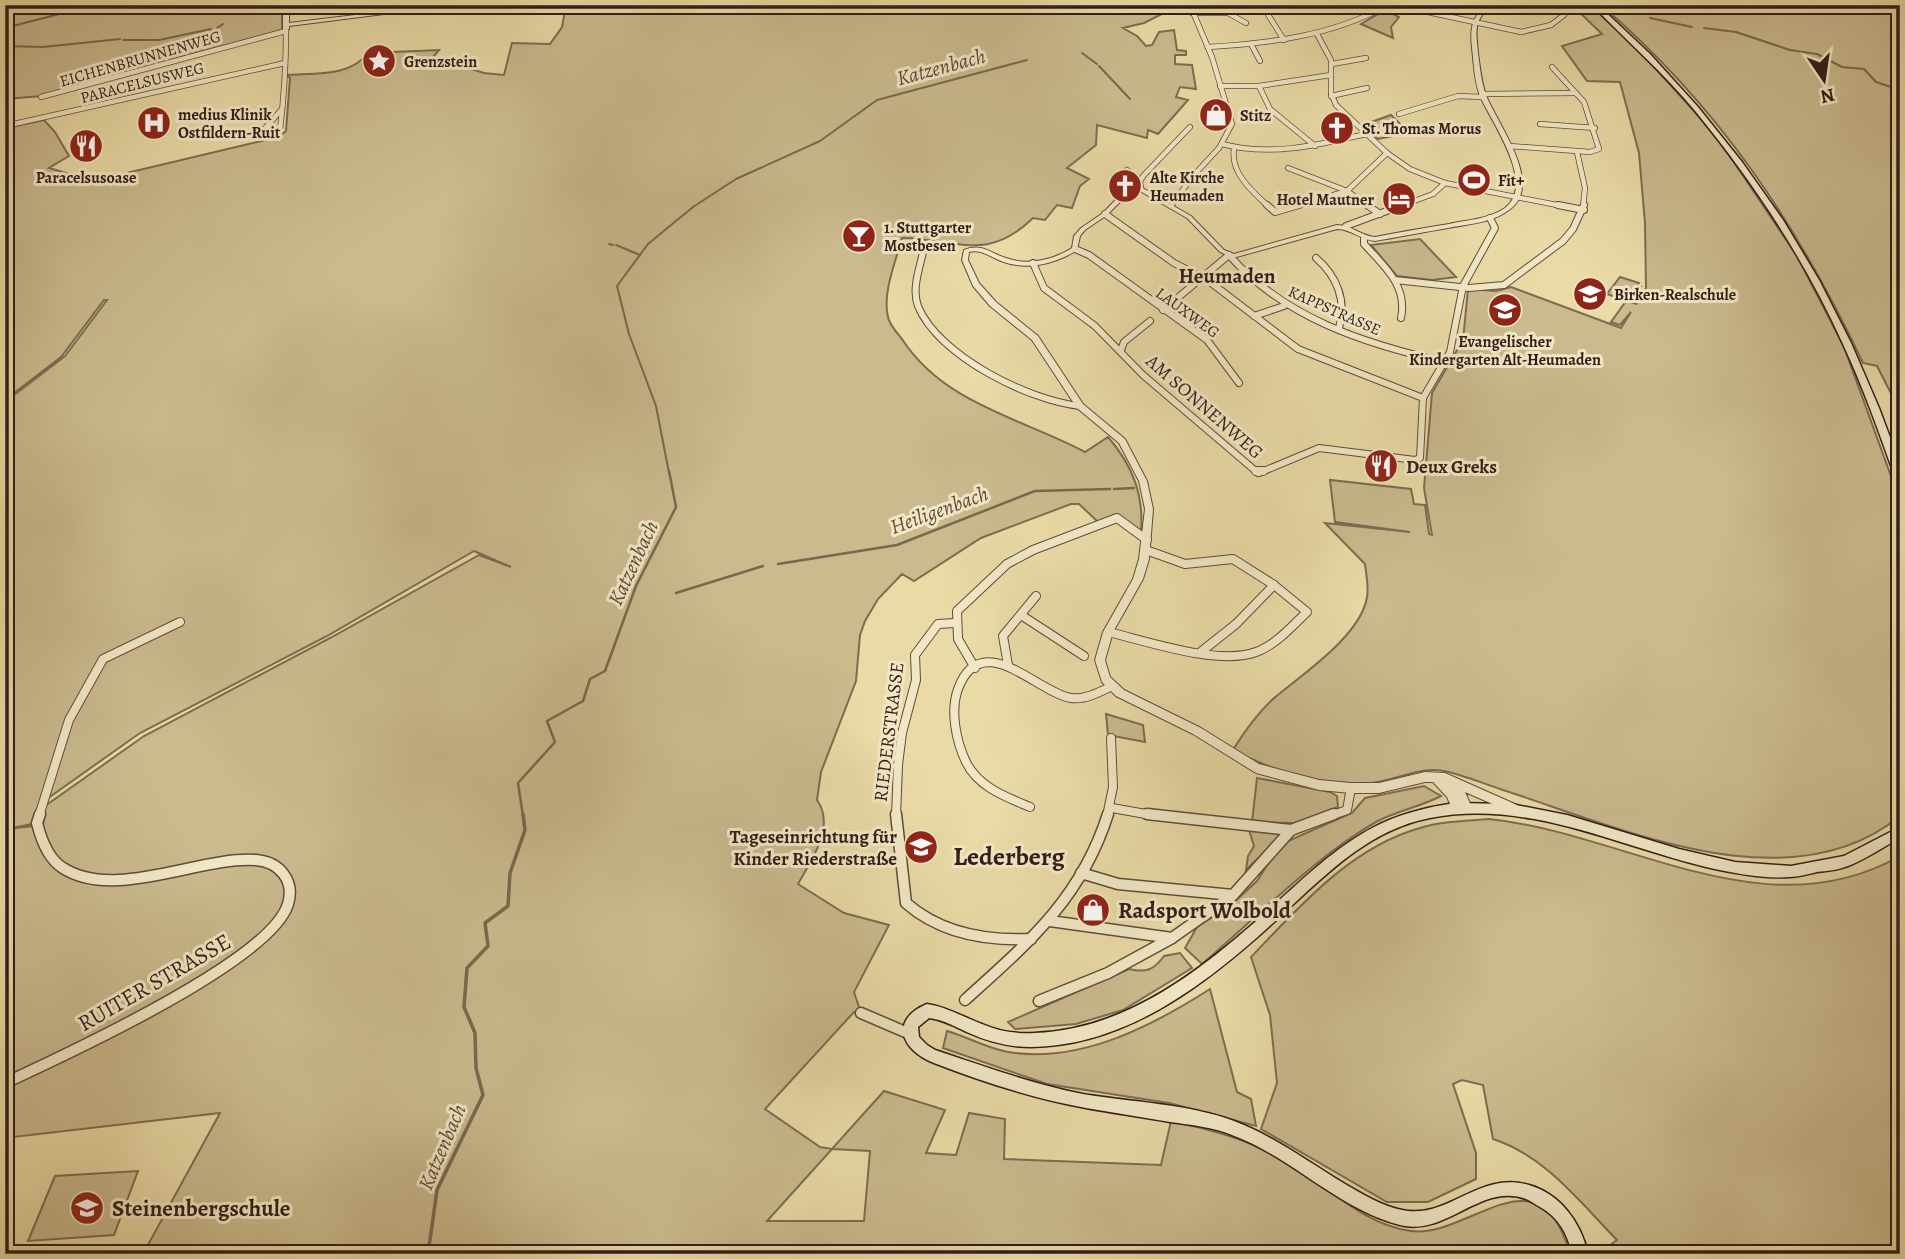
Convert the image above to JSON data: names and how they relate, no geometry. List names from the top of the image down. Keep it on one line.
{"streets":{"street":["EICHENBRUNNENWEG","PARACELSUSWEG","KAPPSTRASSE","LAUXWEG","AM SONNENWEG","RIEDERSTRASSE","RUITER STRASSE"]},"districts":["Heumaden","Lederberg"],"water":["Katzenbach","Heiligenbach"],"places":{"place":["Grenzstein"],"shop":["Stitz","Radsport Wolbold"],"hospital":["medius Klinik Ostfildern-Ruit"],"church":["St. Thomas Morus","Alte Kirche Heumaden"],"restaurant":["Paracelsusoase","Deux Greks"],"sports":["Fit+"],"hotel":["Hotel Mautner"],"bar":["1. Stuttgarter Mostbesen"],"school or university":["Birken-Realschule","Evangelischer Kindergarten Alt-Heumaden","Tageseinrichtung für Kinder Riederstraße","Steinenbergschule"]},"north":"bottom"}
